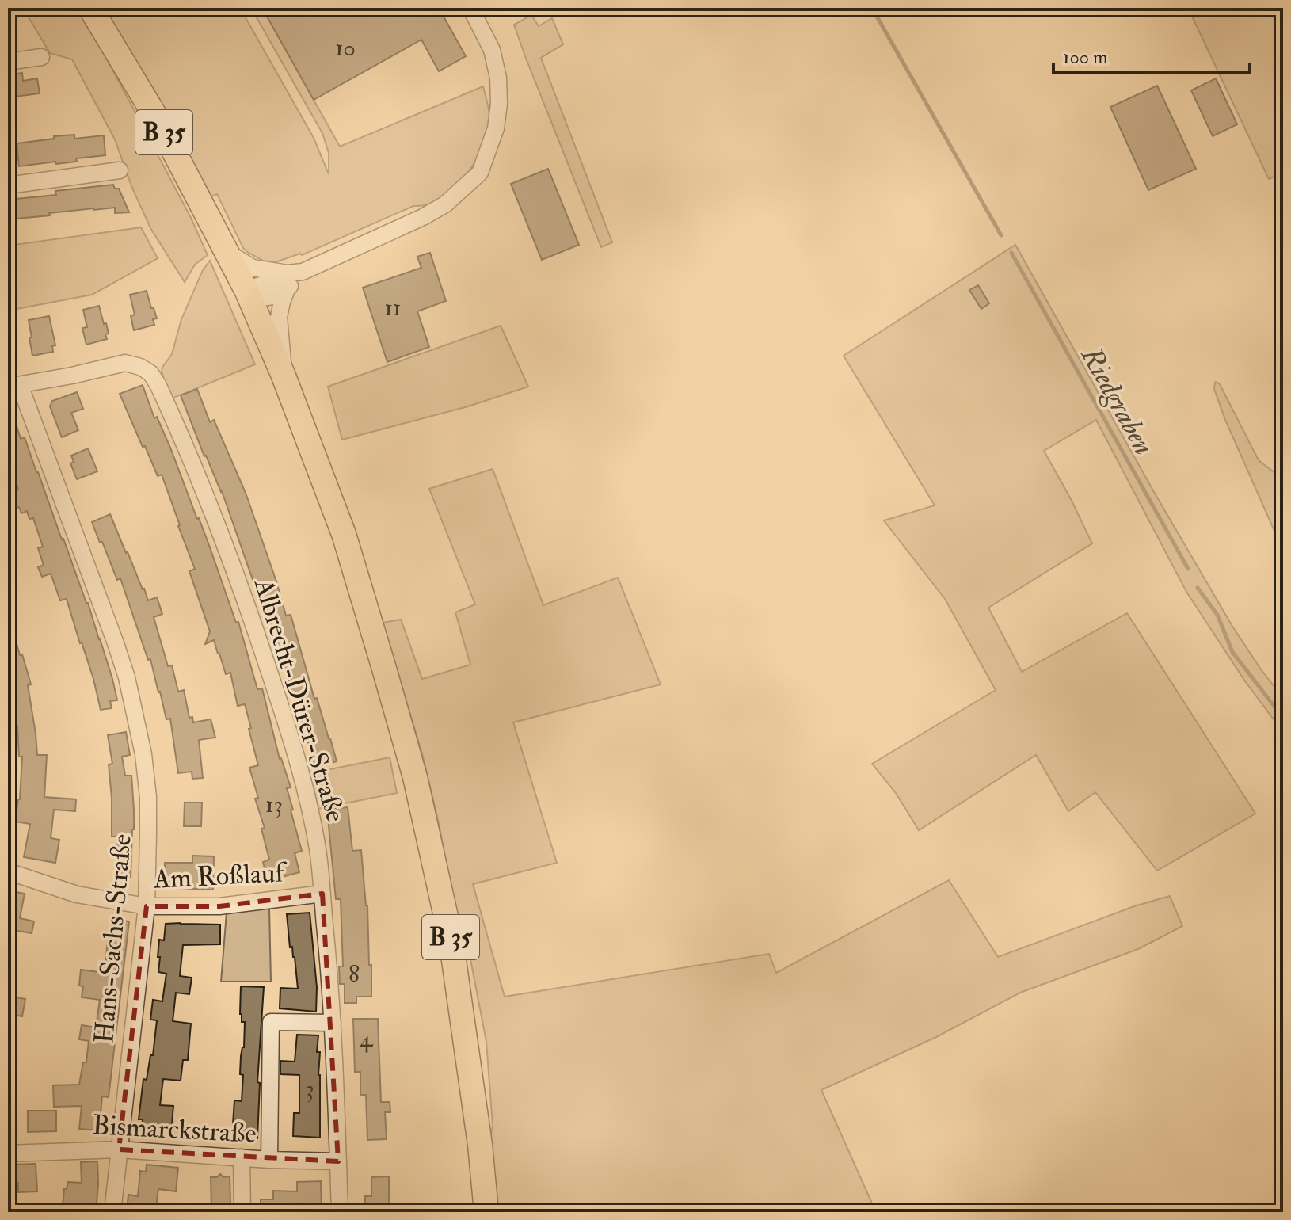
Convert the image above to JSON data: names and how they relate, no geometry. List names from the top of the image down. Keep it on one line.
{"streets":{"main road":["B 35"],"street":["Albrecht-Dürer-Straße","Am Roßlauf","Hans-Sachs-Straße","Bismarckstraße"]},"crossings":[["Albrecht-Dürer-Straße","Am Roßlauf"],["Albrecht-Dürer-Straße","Hans-Sachs-Straße"],["Albrecht-Dürer-Straße","Bismarckstraße"],["Am Roßlauf","Hans-Sachs-Straße"],["Hans-Sachs-Straße","Bismarckstraße"]],"water":["Riedgraben"],"house_numbers":["10","11","13","8","4","3"],"scale_bar":"100 m"}
